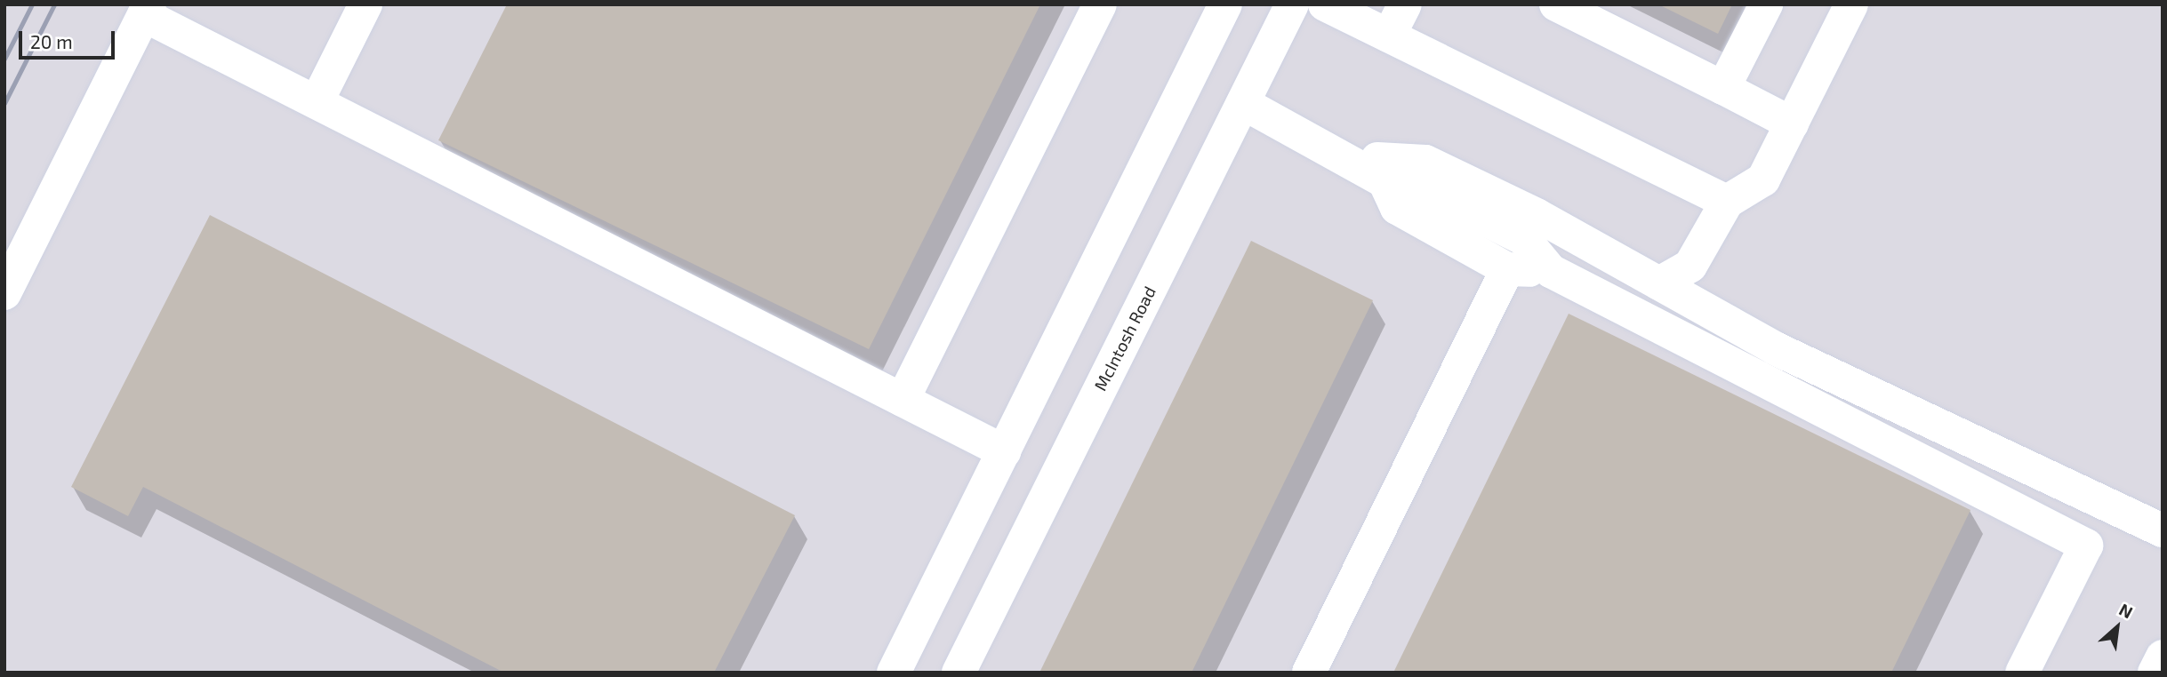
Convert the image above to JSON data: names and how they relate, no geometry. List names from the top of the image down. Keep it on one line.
{"streets":{"street":["McIntosh Road"]},"scale_bar":"20 m","north":"top right"}
